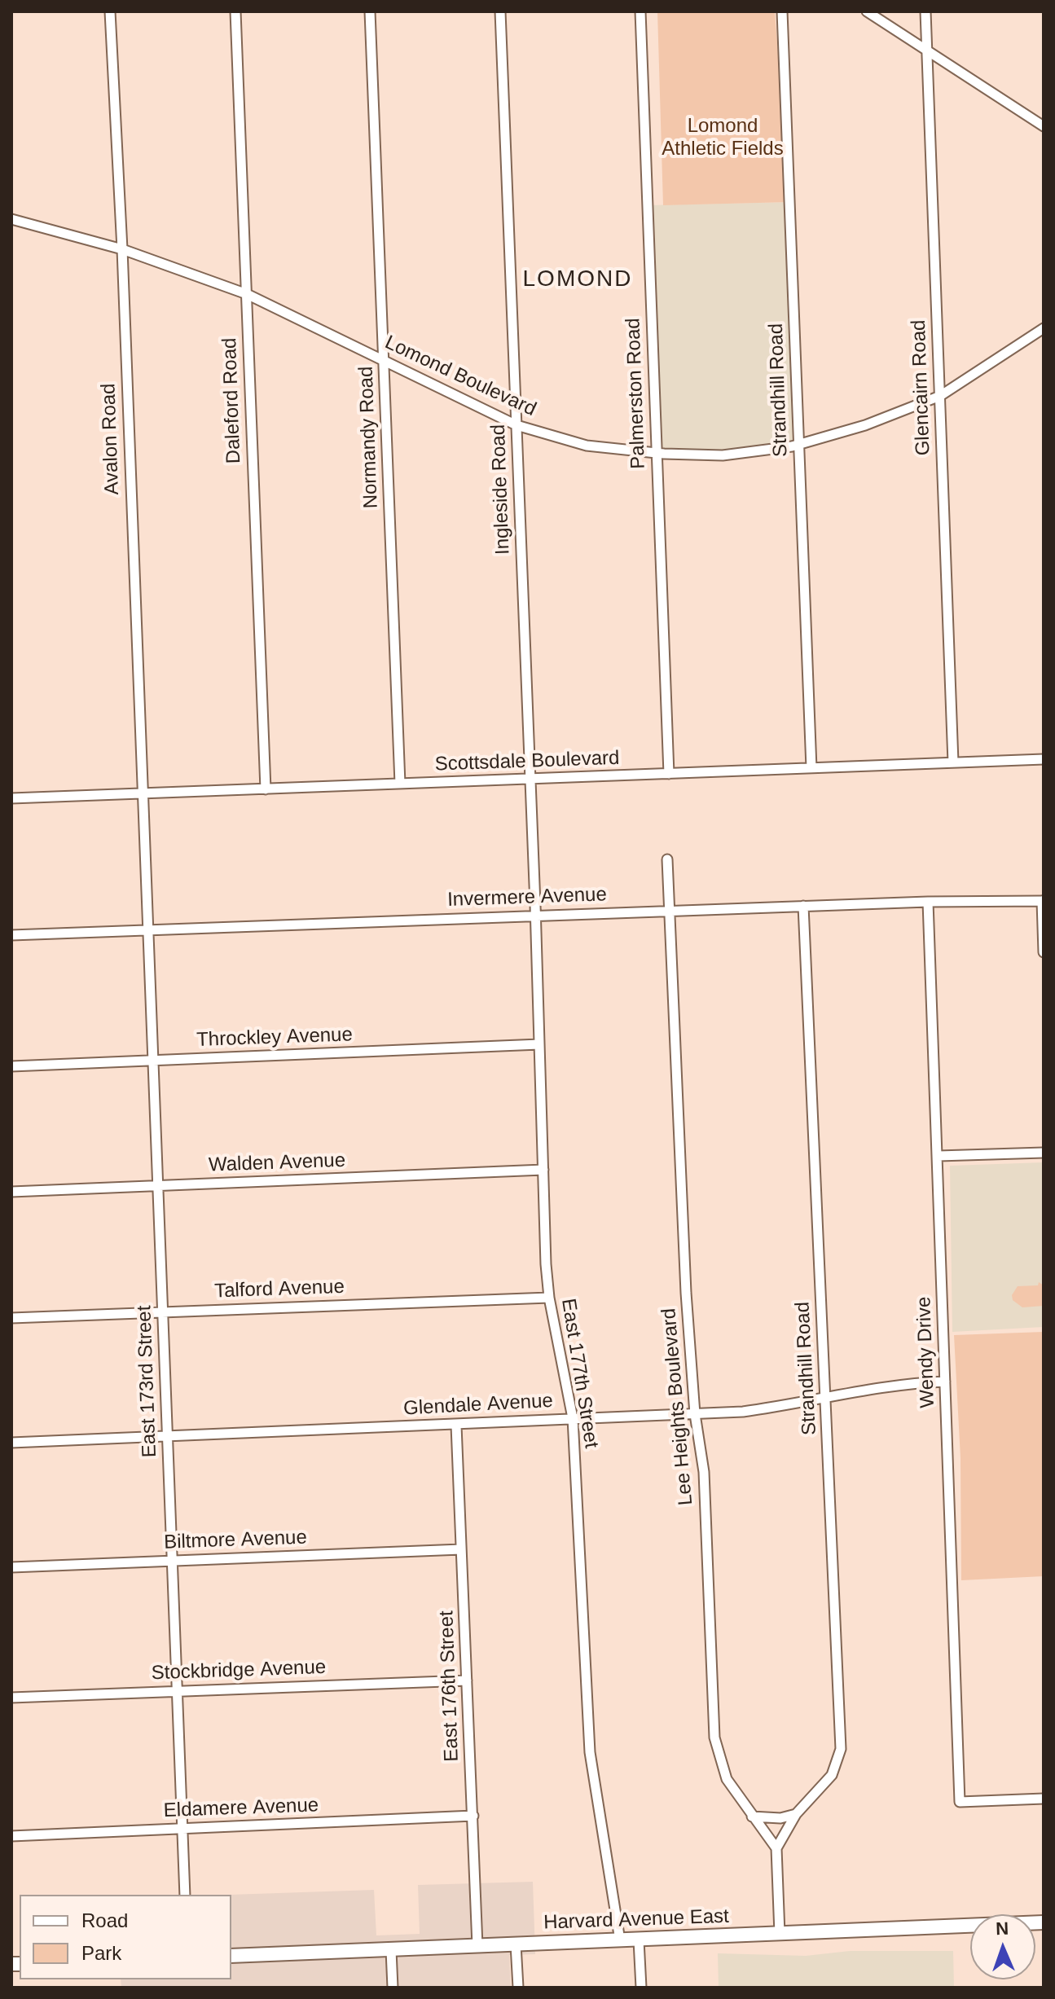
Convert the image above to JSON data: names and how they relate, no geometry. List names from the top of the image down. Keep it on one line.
{"streets":{"main road":["Harvard Avenue East"],"street":["Lomond Boulevard","Glencairn Road","Strandhill Road","Palmerston Road","Daleford Road","Normandy Road","Avalon Road","Ingleside Road","Scottsdale Boulevard","Invermere Avenue","Throckley Avenue","Walden Avenue","Talford Avenue","Wendy Drive","East 177th Street","East 173rd Street","Glendale Avenue","Lee Heights Boulevard","Biltmore Avenue","Stockbridge Avenue","East 176th Street","Eldamere Avenue"]},"crossings":[["Lomond Boulevard","Glencairn Road"],["Lomond Boulevard","Strandhill Road"],["Lomond Boulevard","Palmerston Road"],["Lomond Boulevard","Daleford Road"],["Lomond Boulevard","Normandy Road"],["Lomond Boulevard","Avalon Road"],["Lomond Boulevard","Ingleside Road"],["Glencairn Road","Scottsdale Boulevard"],["Strandhill Road","Scottsdale Boulevard"],["Strandhill Road","Invermere Avenue"],["Strandhill Road","Glendale Avenue"],["Strandhill Road","Lee Heights Boulevard"],["Palmerston Road","Scottsdale Boulevard"],["Daleford Road","Scottsdale Boulevard"],["Normandy Road","Scottsdale Boulevard"],["Avalon Road","Scottsdale Boulevard"],["Avalon Road","East 173rd Street"],["Ingleside Road","Scottsdale Boulevard"],["Ingleside Road","East 177th Street"],["Invermere Avenue","Wendy Drive"],["Invermere Avenue","East 177th Street"],["Invermere Avenue","East 173rd Street"],["Invermere Avenue","Lee Heights Boulevard"],["Throckley Avenue","East 177th Street"],["Throckley Avenue","East 173rd Street"],["Walden Avenue","East 177th Street"],["Walden Avenue","East 173rd Street"],["Talford Avenue","East 177th Street"],["Talford Avenue","East 173rd Street"],["Wendy Drive","Glendale Avenue"],["East 177th Street","Glendale Avenue"],["East 177th Street","Harvard Avenue East"],["East 173rd Street","Glendale Avenue"],["East 173rd Street","Biltmore Avenue"],["East 173rd Street","Stockbridge Avenue"],["East 173rd Street","Eldamere Avenue"],["Glendale Avenue","Lee Heights Boulevard"],["Glendale Avenue","East 176th Street"],["Biltmore Avenue","East 176th Street"],["Stockbridge Avenue","East 176th Street"],["East 176th Street","Eldamere Avenue"],["East 176th Street","Harvard Avenue East"]],"districts":["LOMOND"],"parks":["Lomond Athletic Fields"],"legend":["Road","Park"],"north":"top"}
